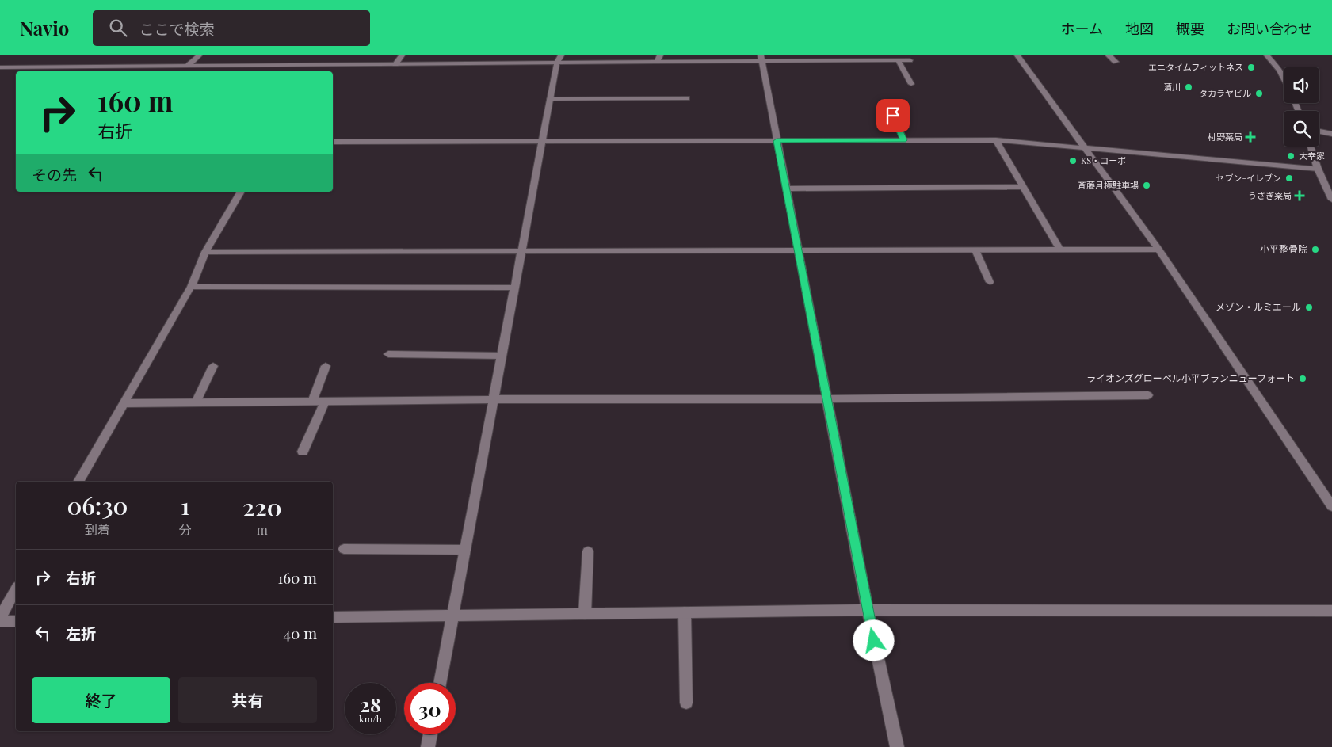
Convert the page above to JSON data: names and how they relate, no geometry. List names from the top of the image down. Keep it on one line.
{"places":{"other":["エニタイムフィットネス","清川","タカラヤビル","大幸家","KS・コーポ","セブン-イレブン","斉藤月極駐車場","小平整骨院","メゾン・ルミエール","ライオンズグローベル小平ブランニューフォート"],"health":["村野薬局","うさぎ薬局"]},"page":{"header":"Navio","search":"ここで検索","nav":["ホーム","地図","概要","お問い合わせ"],"turn":["160 m","右折"],"then":"その先","eta":["06:30","到着","1","分","220","m"],"list":[{"name":"右折","value":"160 m"},{"name":"左折","value":"40 m"}],"buttons":["終了","共有"],"speed":"28 km/h","limit":"30"}}
